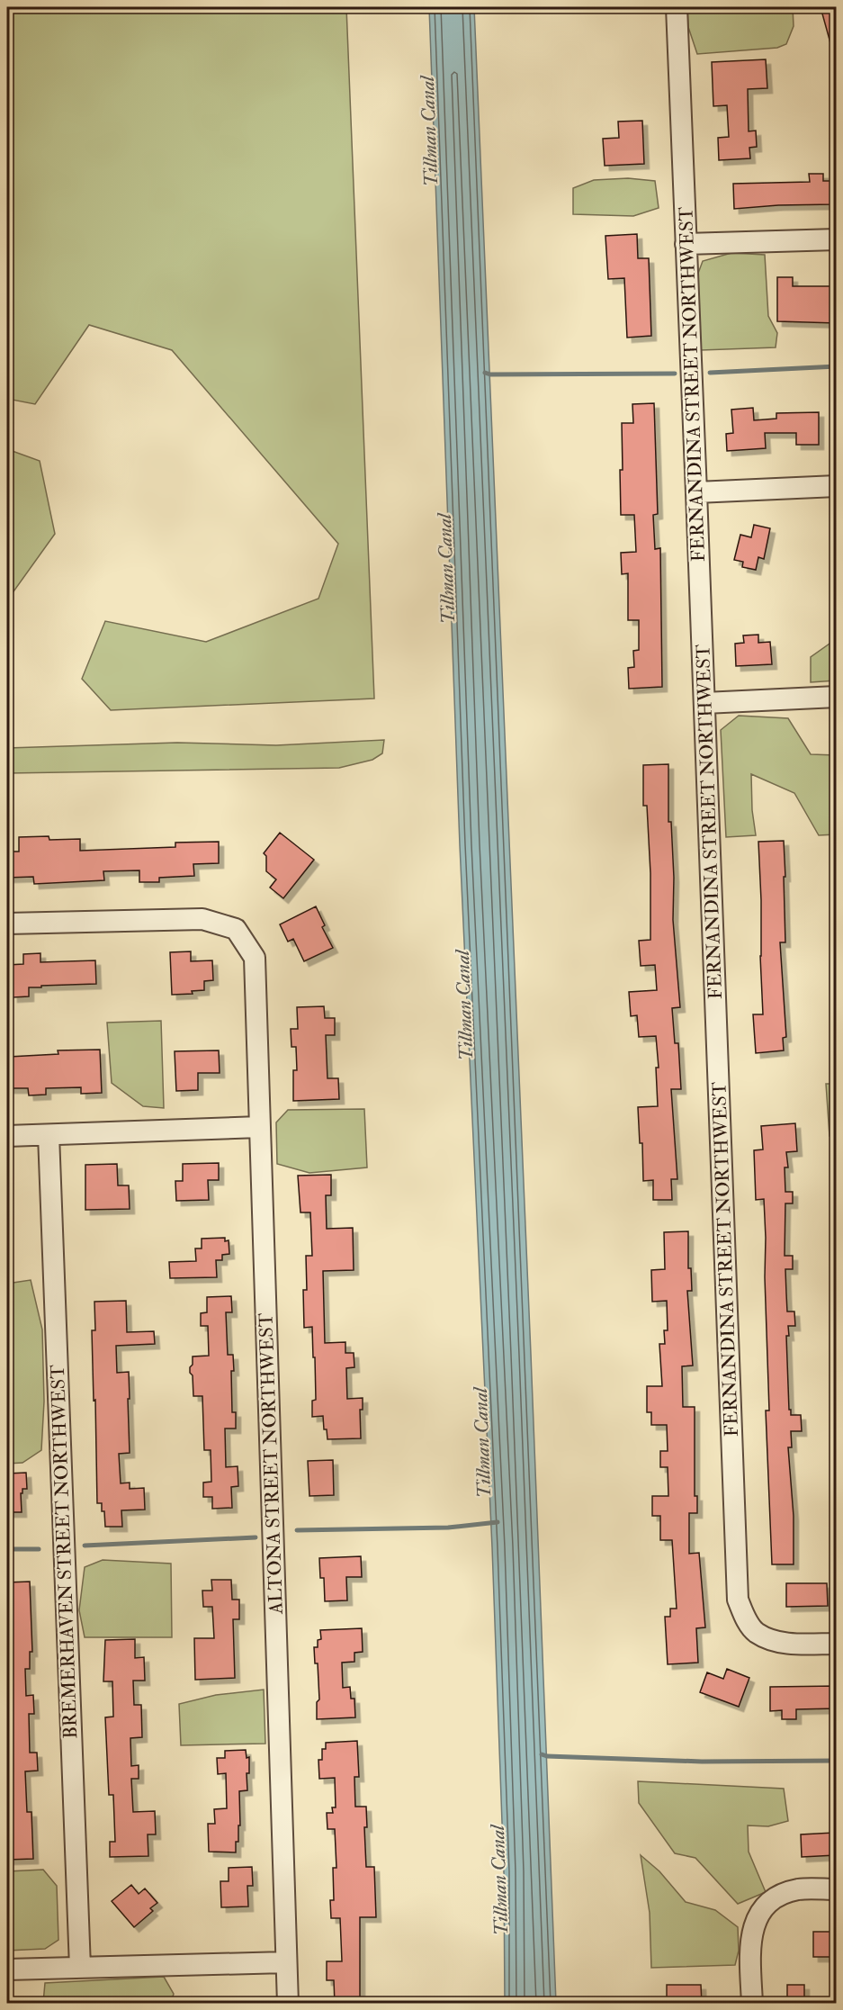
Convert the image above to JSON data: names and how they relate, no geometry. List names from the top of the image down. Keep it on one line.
{"streets":{"street":["FERNANDINA STREET NORTHWEST","ALTONA STREET NORTHWEST","BREMERHAVEN STREET NORTHWEST"]},"water":["Tillman Canal"]}
